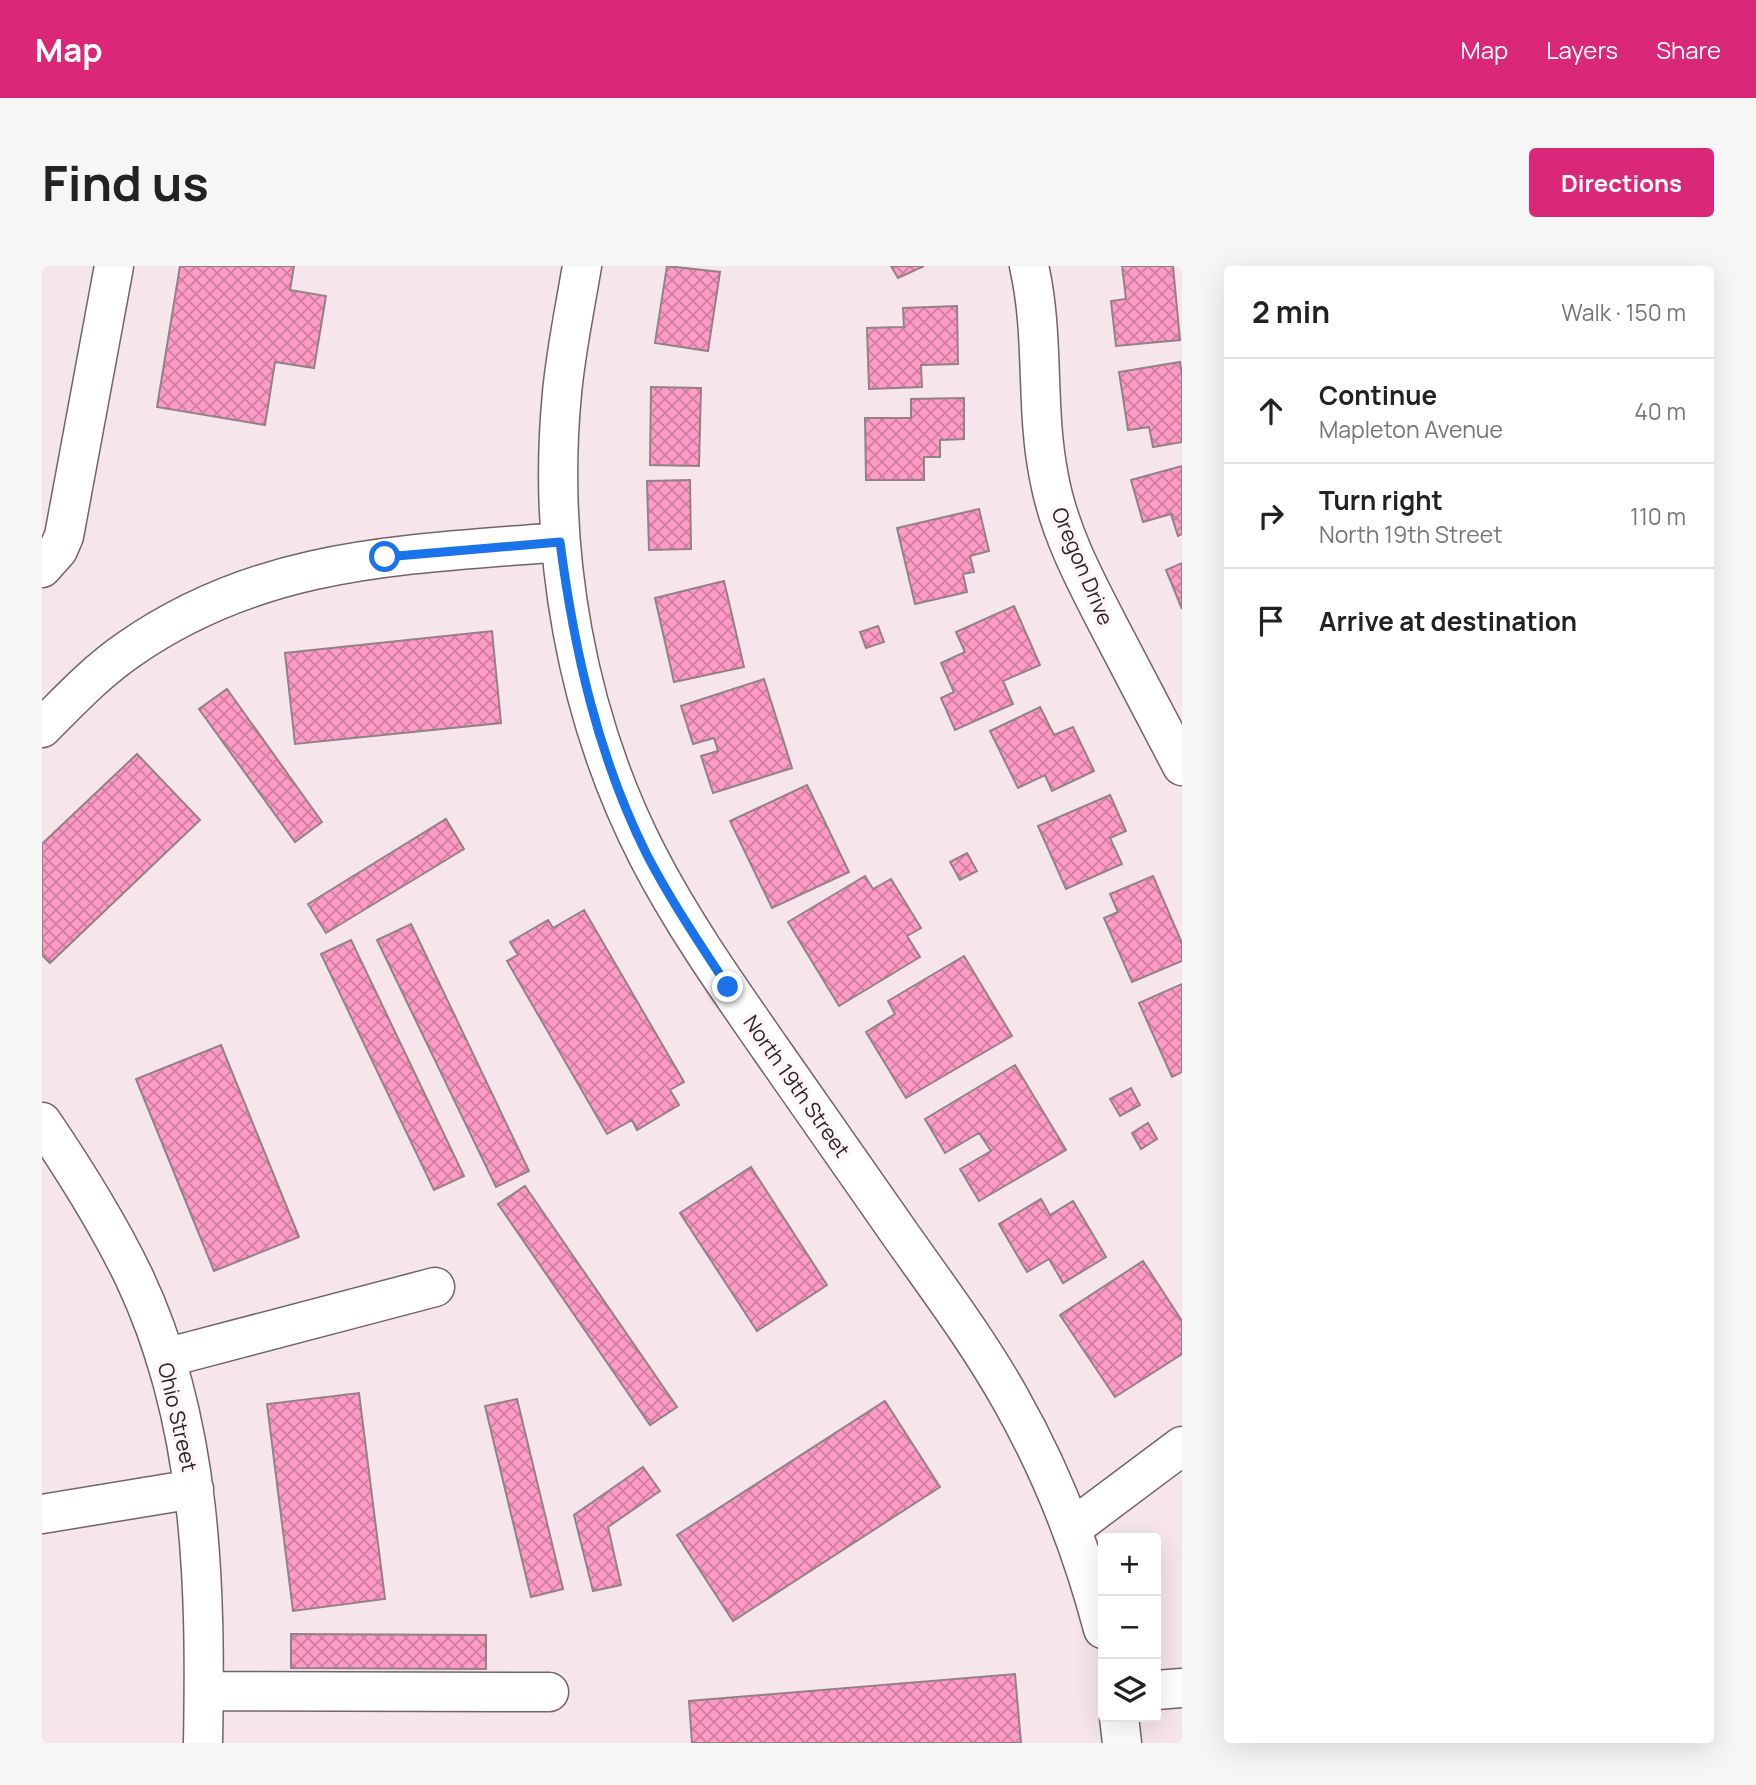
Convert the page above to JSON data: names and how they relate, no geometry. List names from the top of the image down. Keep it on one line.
{"streets":{"street":["Oregon Drive","North 19th Street","Ohio Street"]},"page":{"header":"Map","nav":["Map","Layers","Share"],"buttons":"Directions","title":"Find us","heading":["2 min","Walk · 150 m"],"list":[["Continue","Mapleton Avenue","40 m"],["Turn right","North 19th Street","110 m"],"Arrive at destination"],"map_buttons":["+","−"]}}
